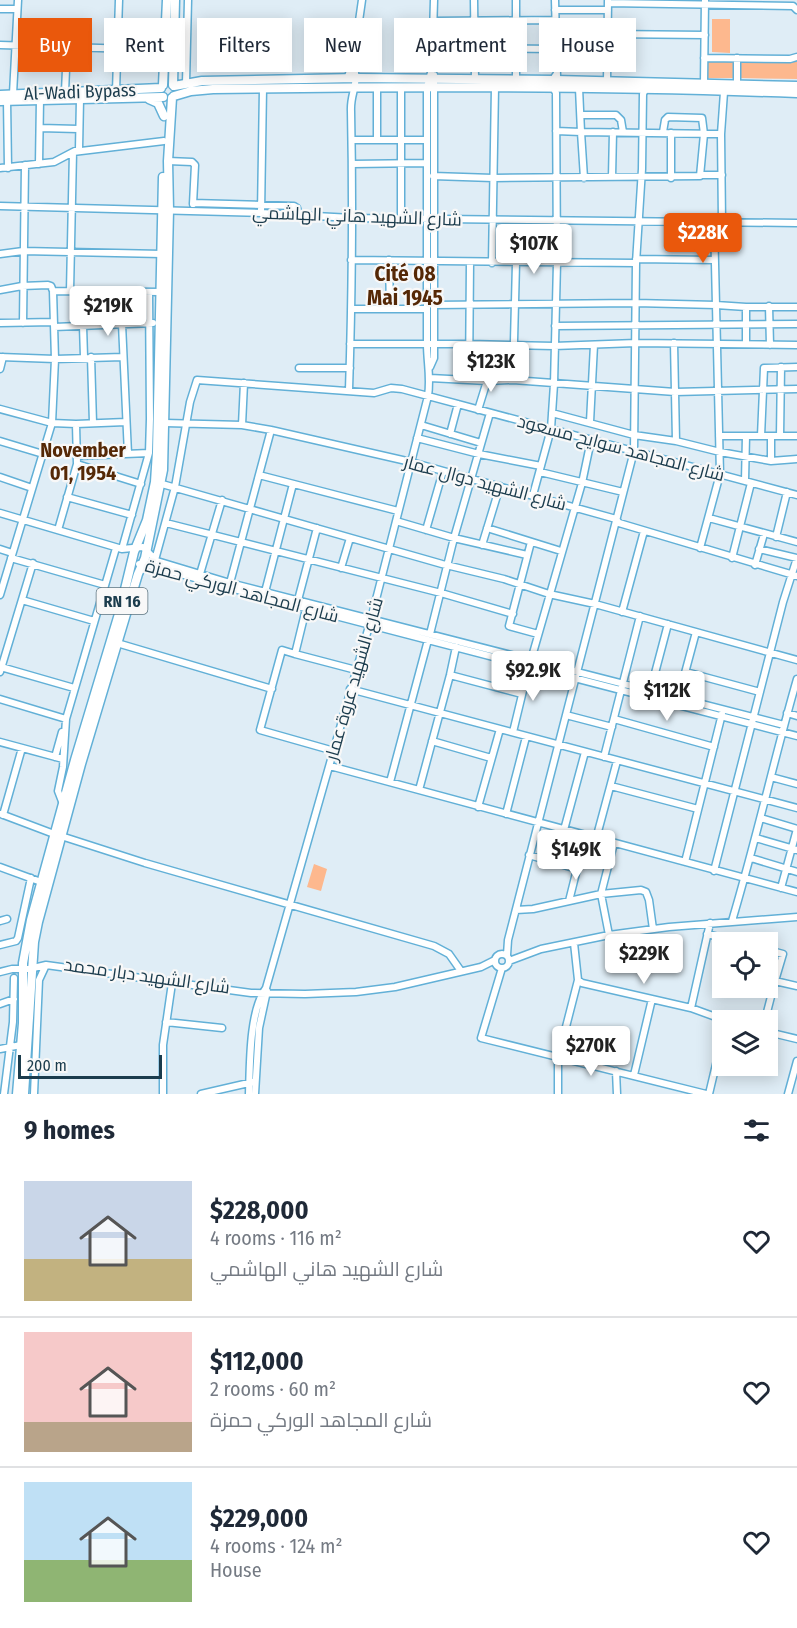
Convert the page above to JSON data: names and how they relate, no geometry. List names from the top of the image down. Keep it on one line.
{"streets":{"main road":["Al-Wadi Bypass","RN 16"],"street":["شارع الشهيد هاني الهاشمي","شارع المجاهد سوايح مسعود","شارع الشهيد دوال عمار","شارع المجاهد الوركي حمزة","شارع الشهيد عروة عمار","شارع الشهيد دبار محمد"]},"crossings":[["Al-Wadi Bypass","RN 16"],["شارع الشهيد هاني الهاشمي","RN 16"],["شارع الشهيد هاني الهاشمي","شارع الشهيد عروة عمار"],["شارع المجاهد سوايح مسعود","شارع الشهيد دوال عمار"],["شارع المجاهد سوايح مسعود","شارع الشهيد عروة عمار"],["شارع الشهيد دوال عمار","RN 16"],["شارع الشهيد دوال عمار","شارع الشهيد عروة عمار"],["شارع المجاهد الوركي حمزة","RN 16"],["شارع المجاهد الوركي حمزة","شارع الشهيد عروة عمار"],["RN 16","شارع الشهيد دبار محمد"],["شارع الشهيد عروة عمار","شارع الشهيد دبار محمد"]],"districts":["Cité 08 Mai 1945","November 01, 1954"],"scale_bar":"200 m","page":{"chip":["Buy","Rent","Filters","New","Apartment","House"],"price":["$228K","$107K","$219K","$123K","$92.9K","$112K","$149K","$229K","$270K"],"scale":"200 m","heading":"9 homes","list":[{"name":"$228,000","note":"4 rooms · 116 m² · شارع الشهيد هاني الهاشمي"},{"name":"$112,000","note":"2 rooms · 60 m² · شارع المجاهد الوركي حمزة"},{"name":"$229,000","note":"4 rooms · 124 m² · House"}]}}
